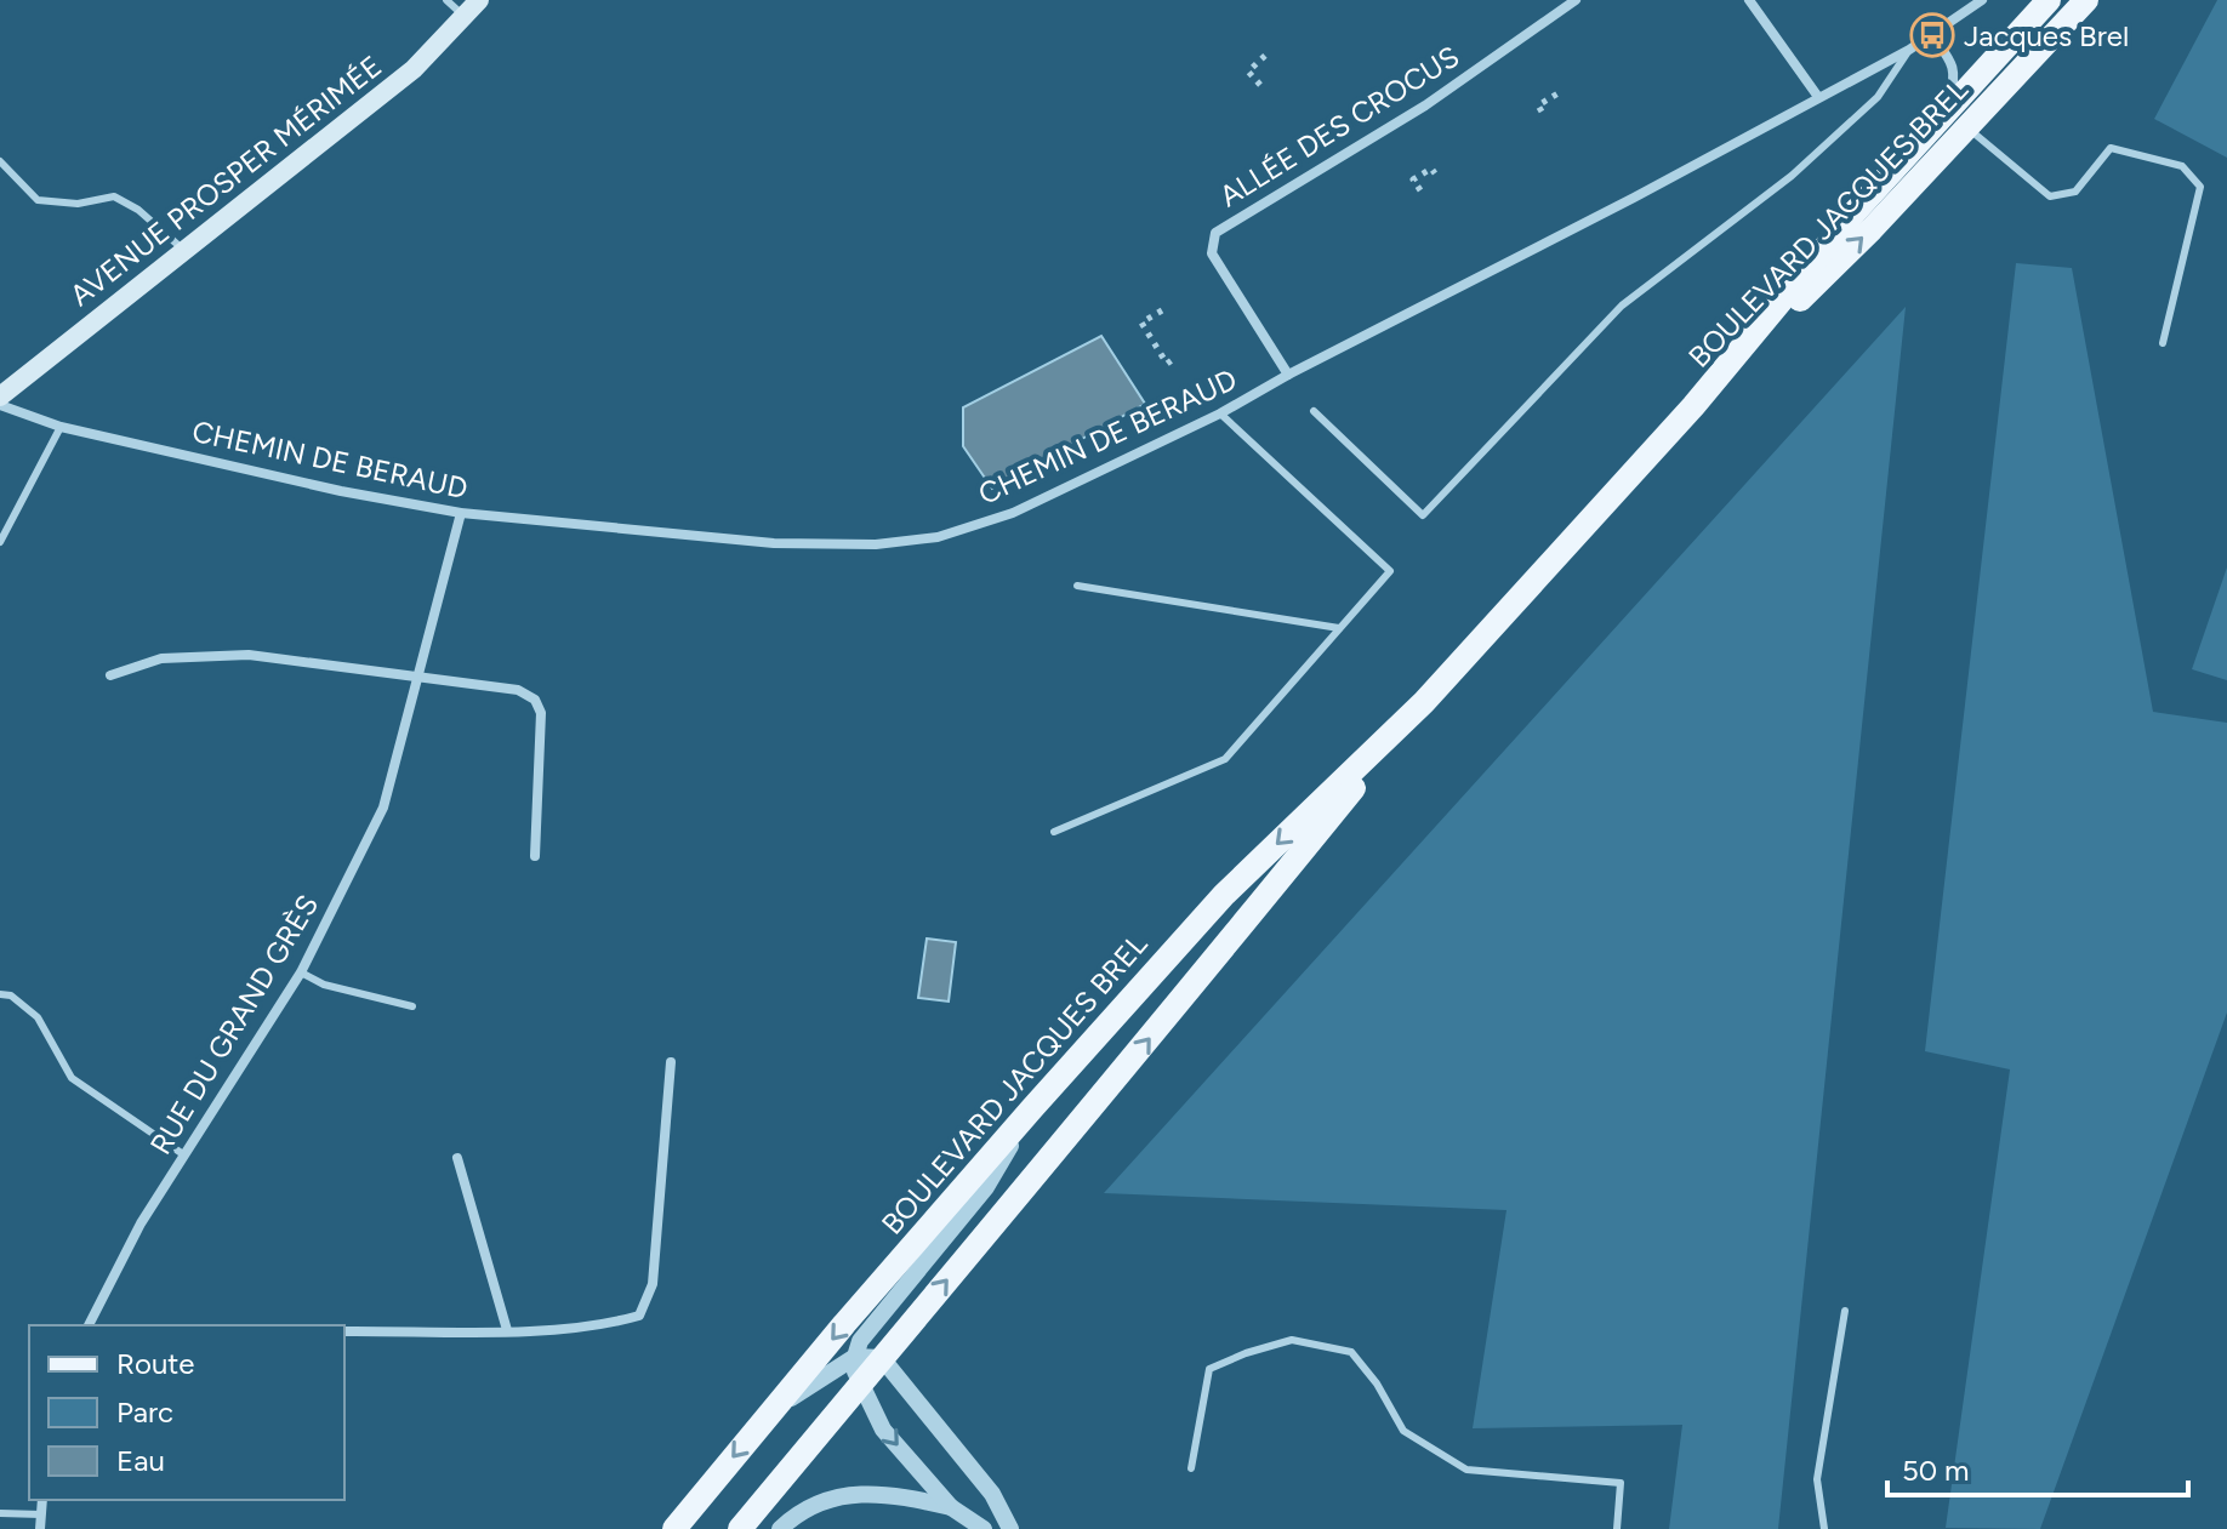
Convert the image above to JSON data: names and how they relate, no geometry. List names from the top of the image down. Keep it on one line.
{"streets":{"main road":["AVENUE PROSPER MÉRIMÉE","BOULEVARD JACQUES BREL"],"street":["ALLÉE DES CROCUS","CHEMIN DE BERAUD","RUE DU GRAND GRÈS"]},"crossings":[["ALLÉE DES CROCUS","CHEMIN DE BERAUD"],["CHEMIN DE BERAUD","RUE DU GRAND GRÈS"]],"places":{"bus stop":["Jacques Brel"]},"legend":["Route","Parc","Eau"],"scale_bar":"50 m"}
